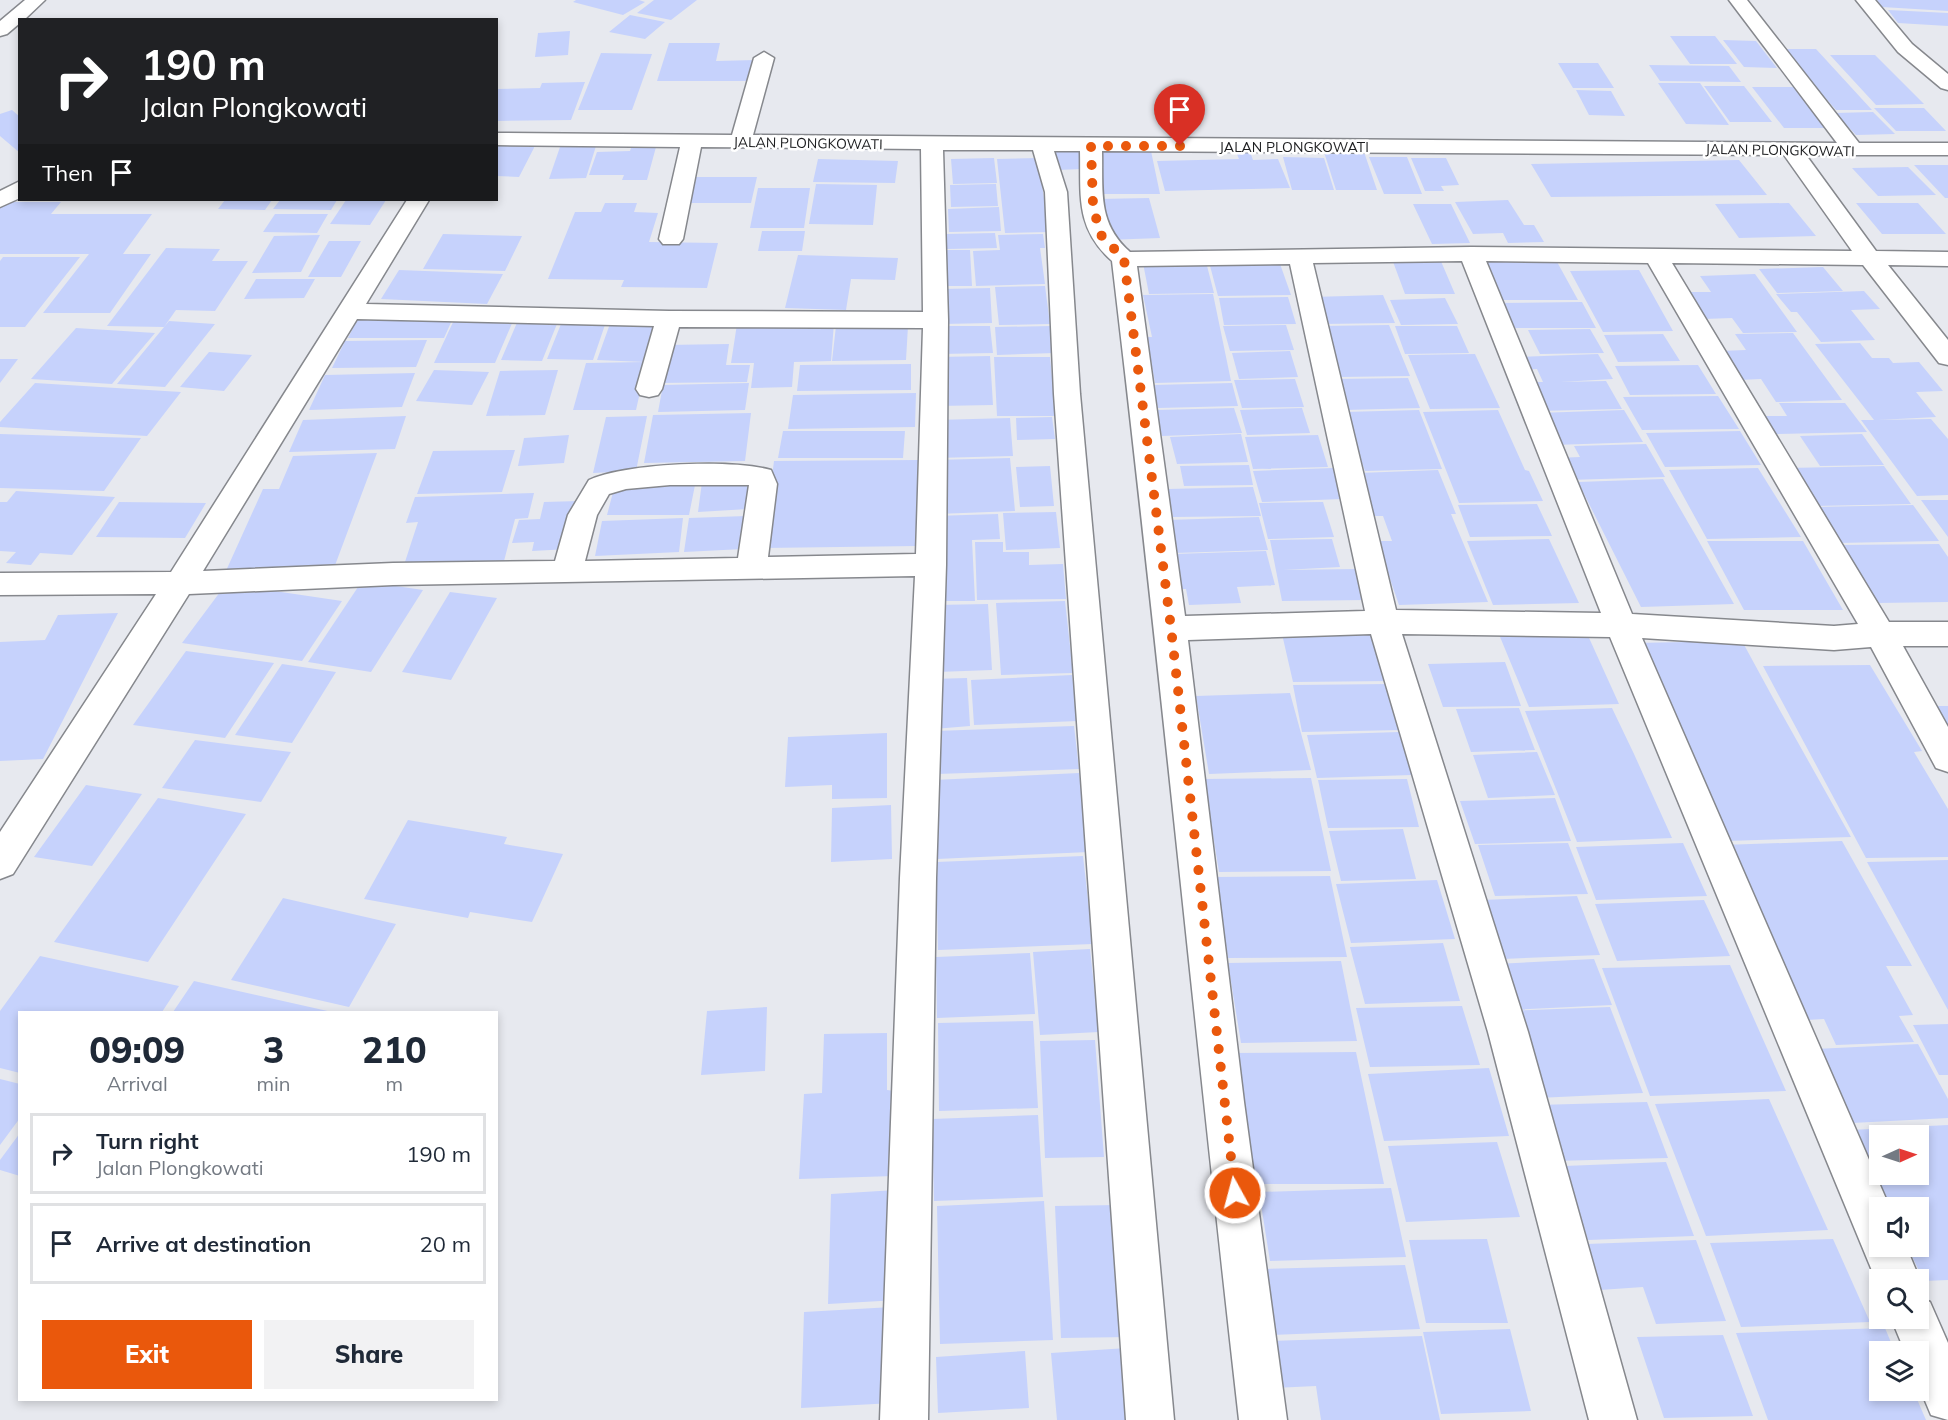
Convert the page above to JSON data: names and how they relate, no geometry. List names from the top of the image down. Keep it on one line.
{"streets":{"street":["JALAN PLONGKOWATI"]},"north":"right","page":{"turn":["190 m","Jalan Plongkowati"],"then":"Then","eta":["09:09","Arrival","3","min","210","m"],"list":[{"name":"Turn right","note":"Jalan Plongkowati","value":"190 m"},{"name":"Arrive at destination","value":"20 m"}],"buttons":["Exit","Share"]}}
